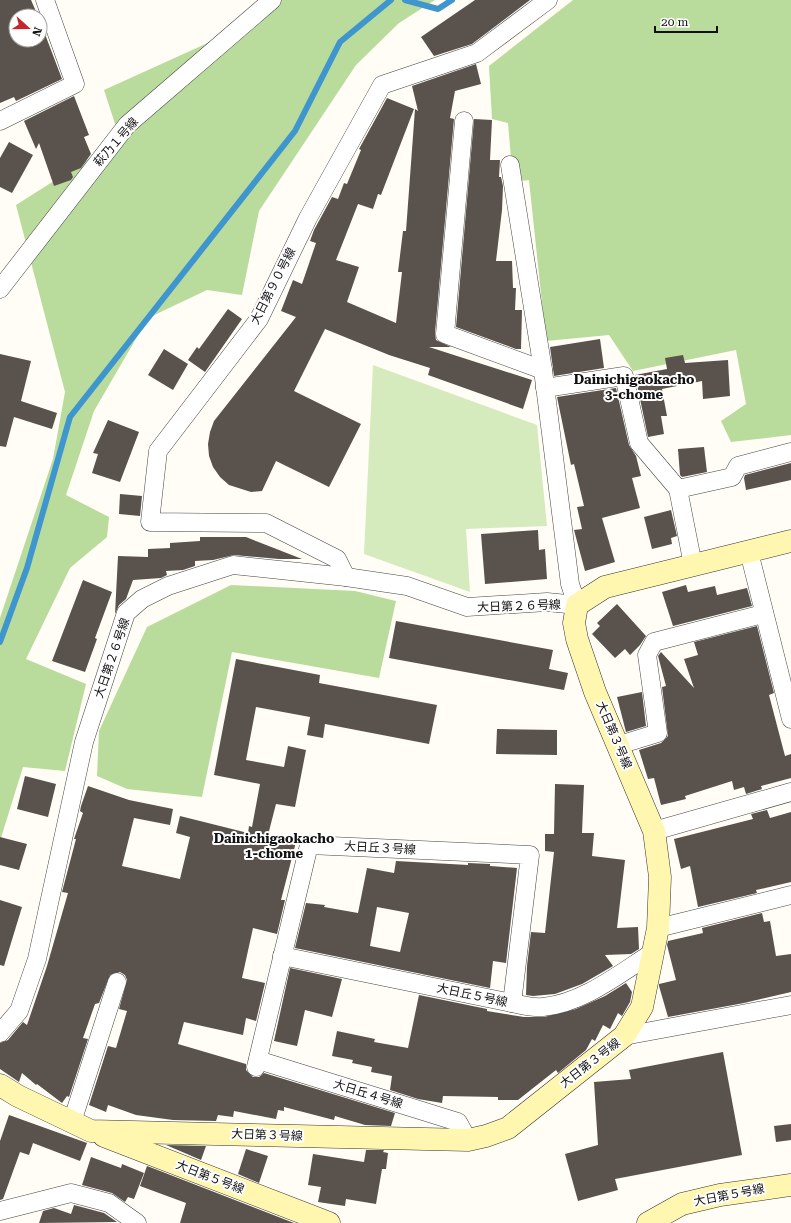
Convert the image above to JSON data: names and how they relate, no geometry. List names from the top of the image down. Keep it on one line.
{"streets":{"street":["萩乃１号線","大日第９０号線","大日第２６号線","大日第３号線","大日丘３号線","大日丘５号線","大日丘４号線","大日第５号線"]},"crossings":[["大日第９０号線","大日第２６号線"],["大日第２６号線","大日第３号線"],["大日第３号線","大日丘５号線"],["大日第３号線","大日丘４号線"],["大日第３号線","大日第５号線"],["大日丘３号線","大日丘５号線"],["大日丘３号線","大日丘４号線"]],"districts":["Dainichigaokacho 3-chome","Dainichigaokacho 1-chome"],"scale_bar":"20 m","north":"right"}
